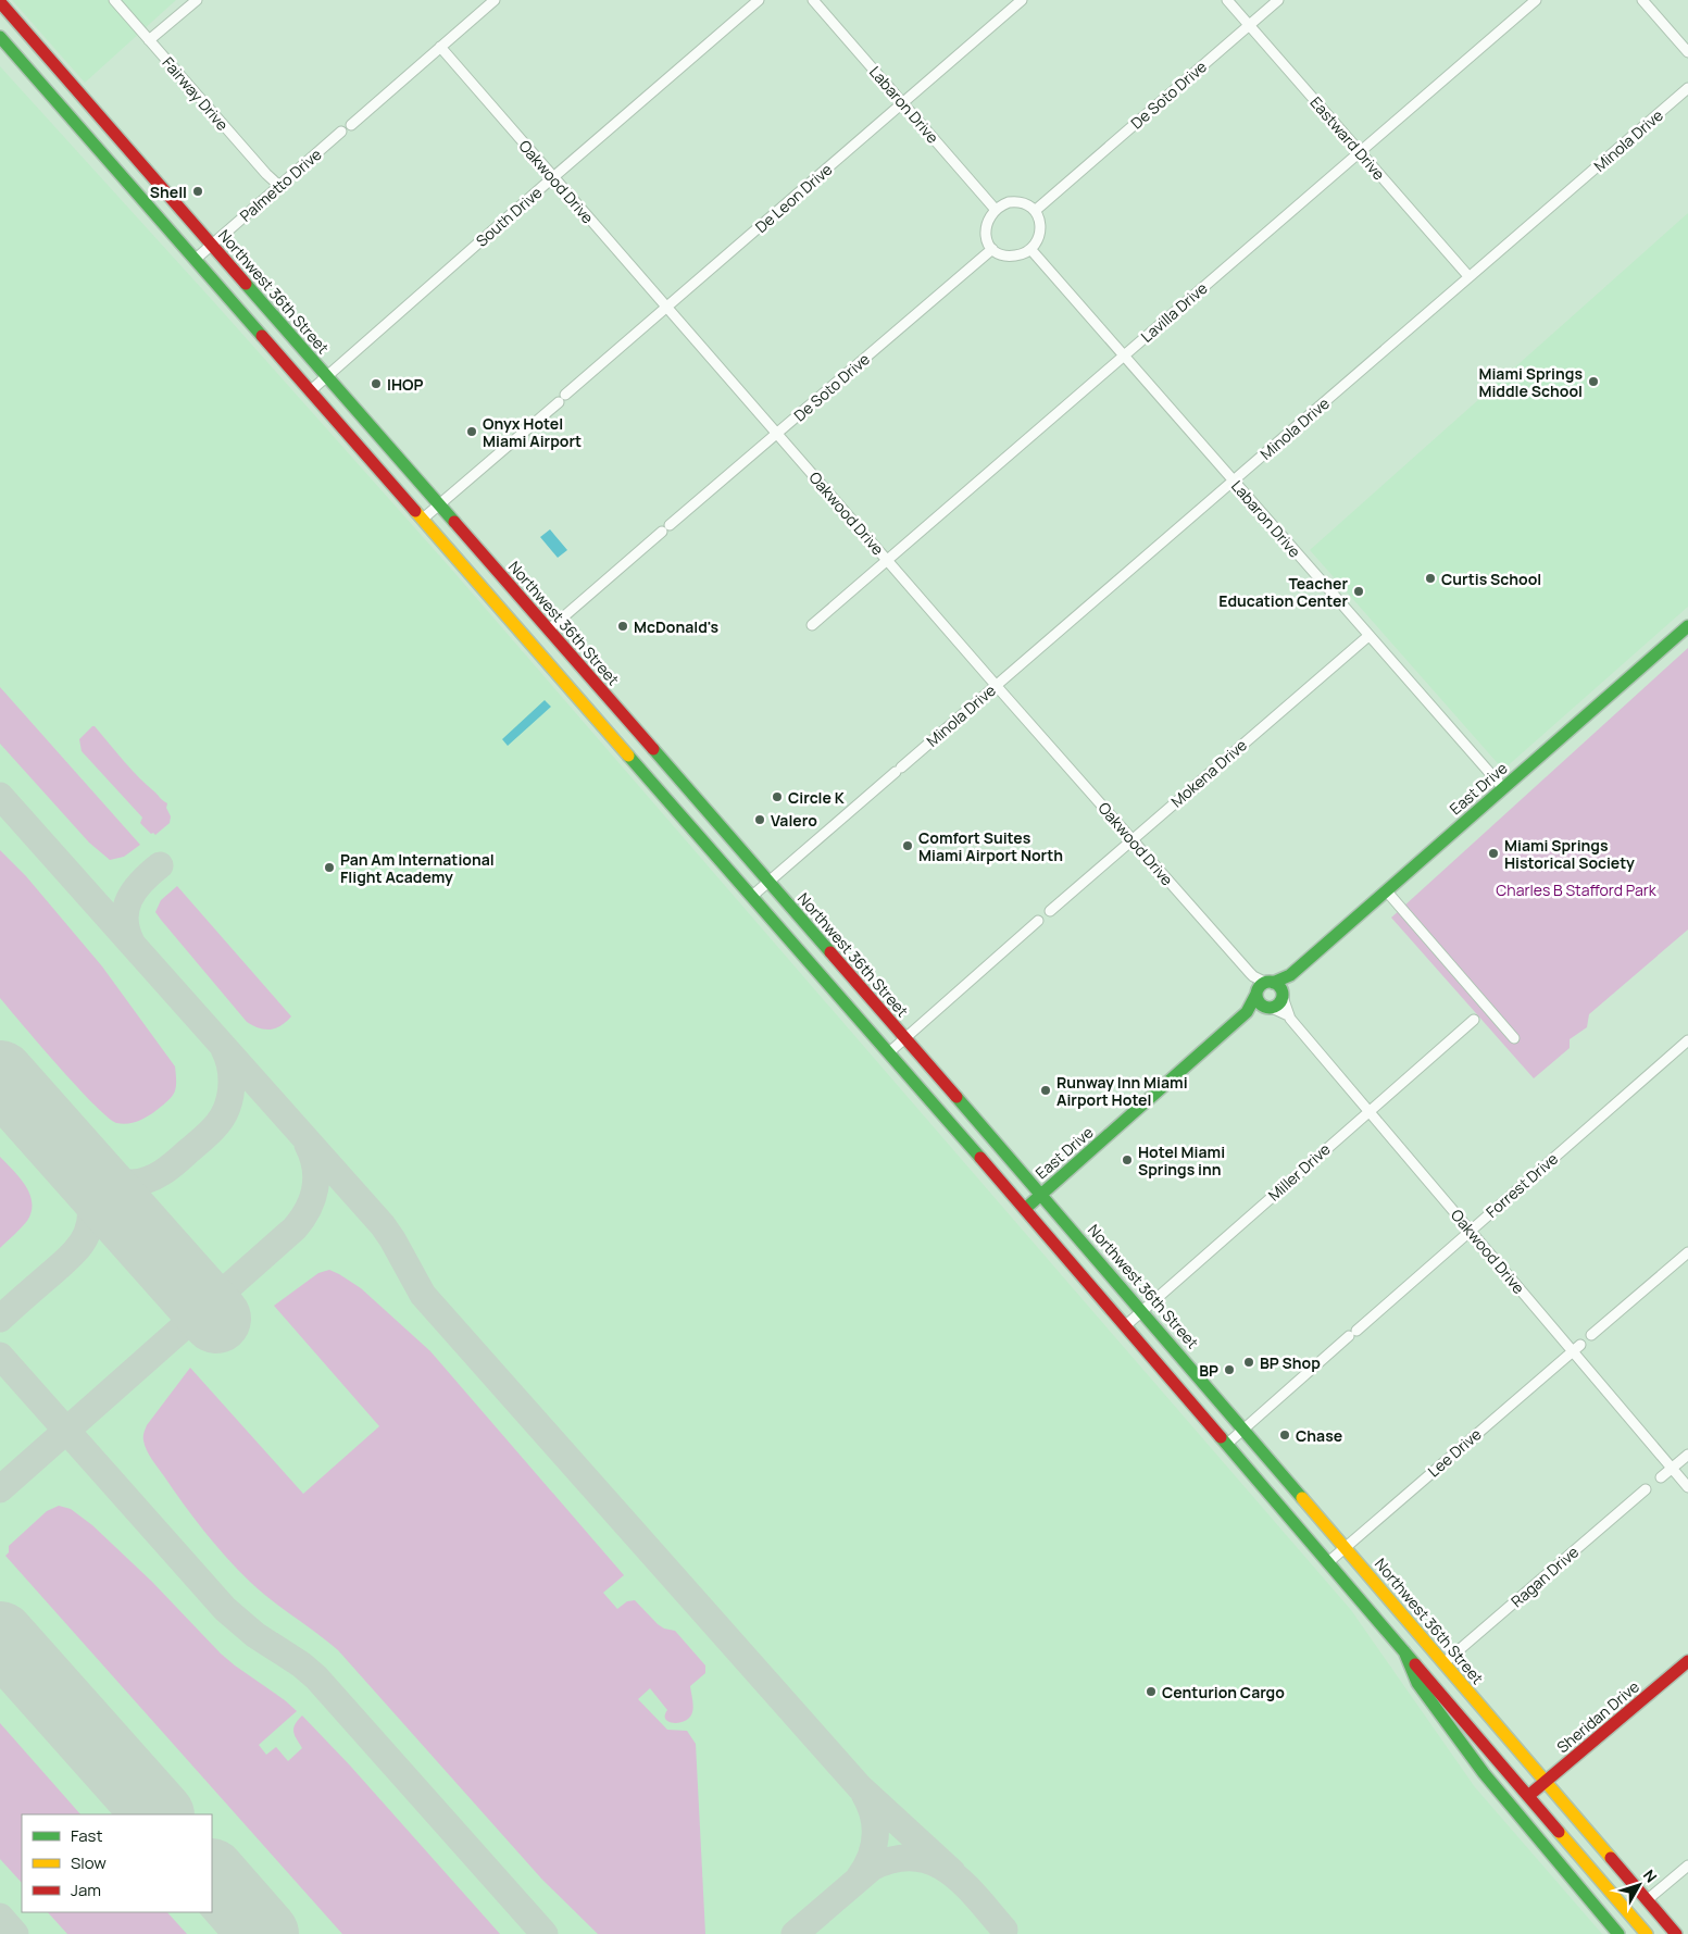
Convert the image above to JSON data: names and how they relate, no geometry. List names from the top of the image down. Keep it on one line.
{"streets":{"main road":["Northwest 36th Street","East Drive","Sheridan Drive"],"street":["Fairway Drive","De Soto Drive","Labaron Drive","Eastward Drive","Minola Drive","Oakwood Drive","Palmetto Drive","De Leon Drive","South Drive","Lavilla Drive","Mokena Drive","Miller Drive","Forrest Drive","Lee Drive","Ragan Drive"]},"crossings":[["Fairway Drive","Palmetto Drive"],["De Soto Drive","Labaron Drive"],["De Soto Drive","Eastward Drive"],["De Soto Drive","Oakwood Drive"],["De Soto Drive","Northwest 36th Street"],["Labaron Drive","Minola Drive"],["Labaron Drive","De Leon Drive"],["Labaron Drive","Lavilla Drive"],["Labaron Drive","Mokena Drive"],["Labaron Drive","East Drive"],["Eastward Drive","Minola Drive"],["Eastward Drive","Lavilla Drive"],["Minola Drive","Oakwood Drive"],["Minola Drive","Northwest 36th Street"],["Oakwood Drive","De Leon Drive"],["Oakwood Drive","South Drive"],["Oakwood Drive","Lavilla Drive"],["Oakwood Drive","Mokena Drive"],["Oakwood Drive","East Drive"],["Oakwood Drive","Miller Drive"],["Oakwood Drive","Forrest Drive"],["Oakwood Drive","Lee Drive"],["Palmetto Drive","Northwest 36th Street"],["De Leon Drive","Northwest 36th Street"],["South Drive","Northwest 36th Street"],["Northwest 36th Street","East Drive"],["Northwest 36th Street","Miller Drive"],["Northwest 36th Street","Forrest Drive"],["Northwest 36th Street","Lee Drive"],["Northwest 36th Street","Ragan Drive"],["Northwest 36th Street","Sheridan Drive"]],"parks":["Charles B Stafford Park"],"places":["Shell","Miami Springs Middle School","IHOP","Onyx Hotel Miami Airport","Curtis School","Teacher Education Center","McDonald's","Circle K","Valero","Comfort Suites Miami Airport North","Miami Springs Historical Society","Pan Am International Flight Academy","Runway Inn Miami Airport Hotel","Hotel Miami Springs inn","BP Shop","BP","Chase","Centurion Cargo"],"legend":["Fast","Slow","Jam"],"north":"top right"}
